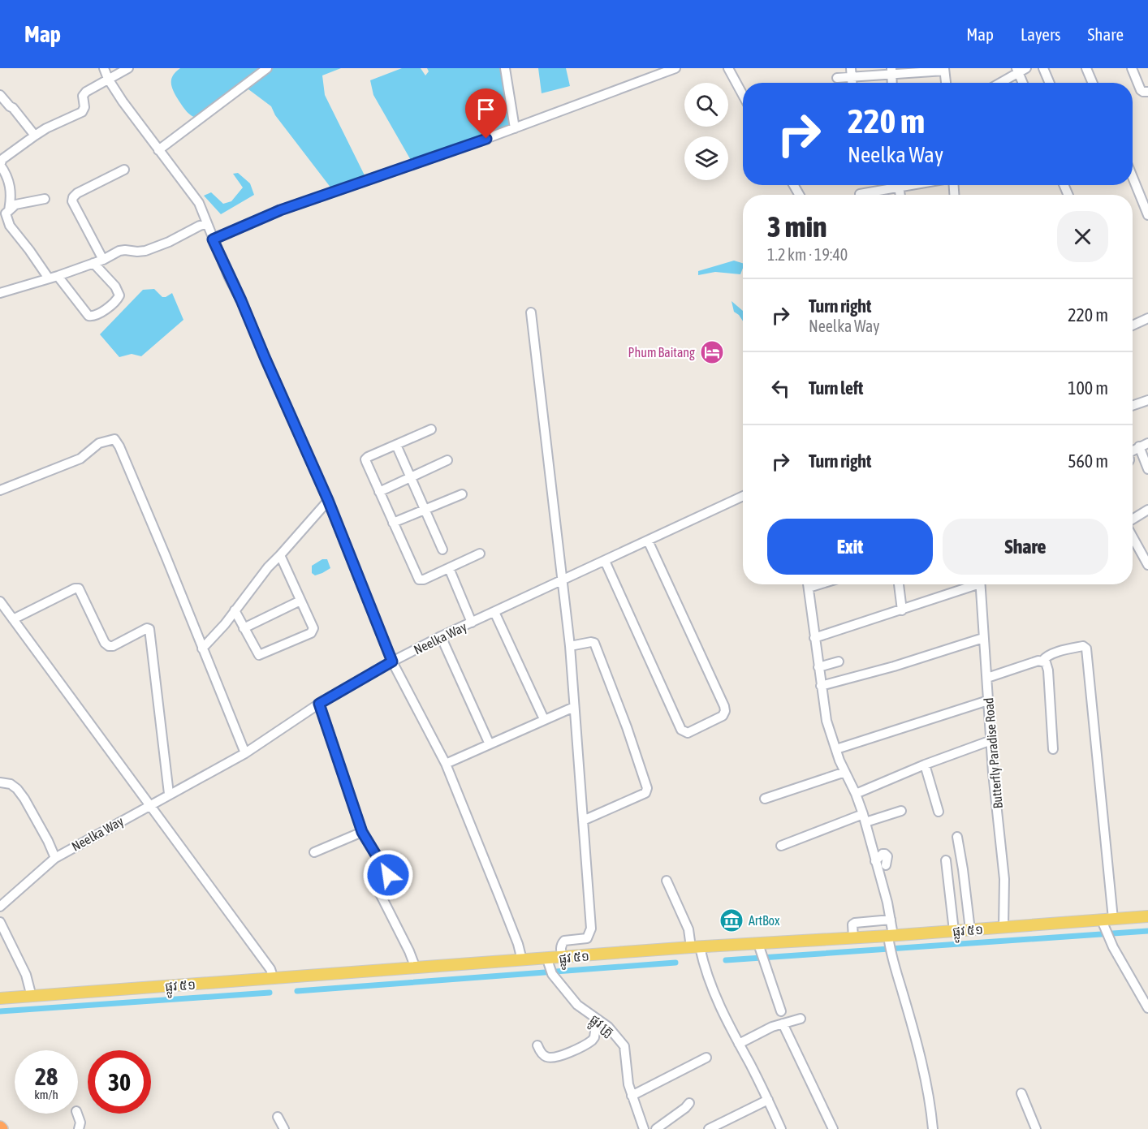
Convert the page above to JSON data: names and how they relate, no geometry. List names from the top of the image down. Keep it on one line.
{"streets":{"main road":["ផ្លូវ ៥១"],"street":["Neelka Way","Butterfly Paradise Road","ផ្លូវ គ្រូ"]},"crossings":[["Butterfly Paradise Road","ផ្លូវ ៥១"],["ផ្លូវ ៥១","ផ្លូវ គ្រូ"]],"places":{"hotel":["Phum Baitang"],"museum":["ArtBox"]},"page":{"header":"Map","nav":["Map","Layers","Share"],"turn":["220 m","Neelka Way"],"heading":["3 min","1.2 km · 19:40"],"list":[{"name":"Turn right","note":"Neelka Way","value":"220 m"},{"name":"Turn left","value":"100 m"},{"name":"Turn right","value":"560 m"}],"buttons":["Exit","Share"],"speed":"28 km/h","limit":"30"}}
